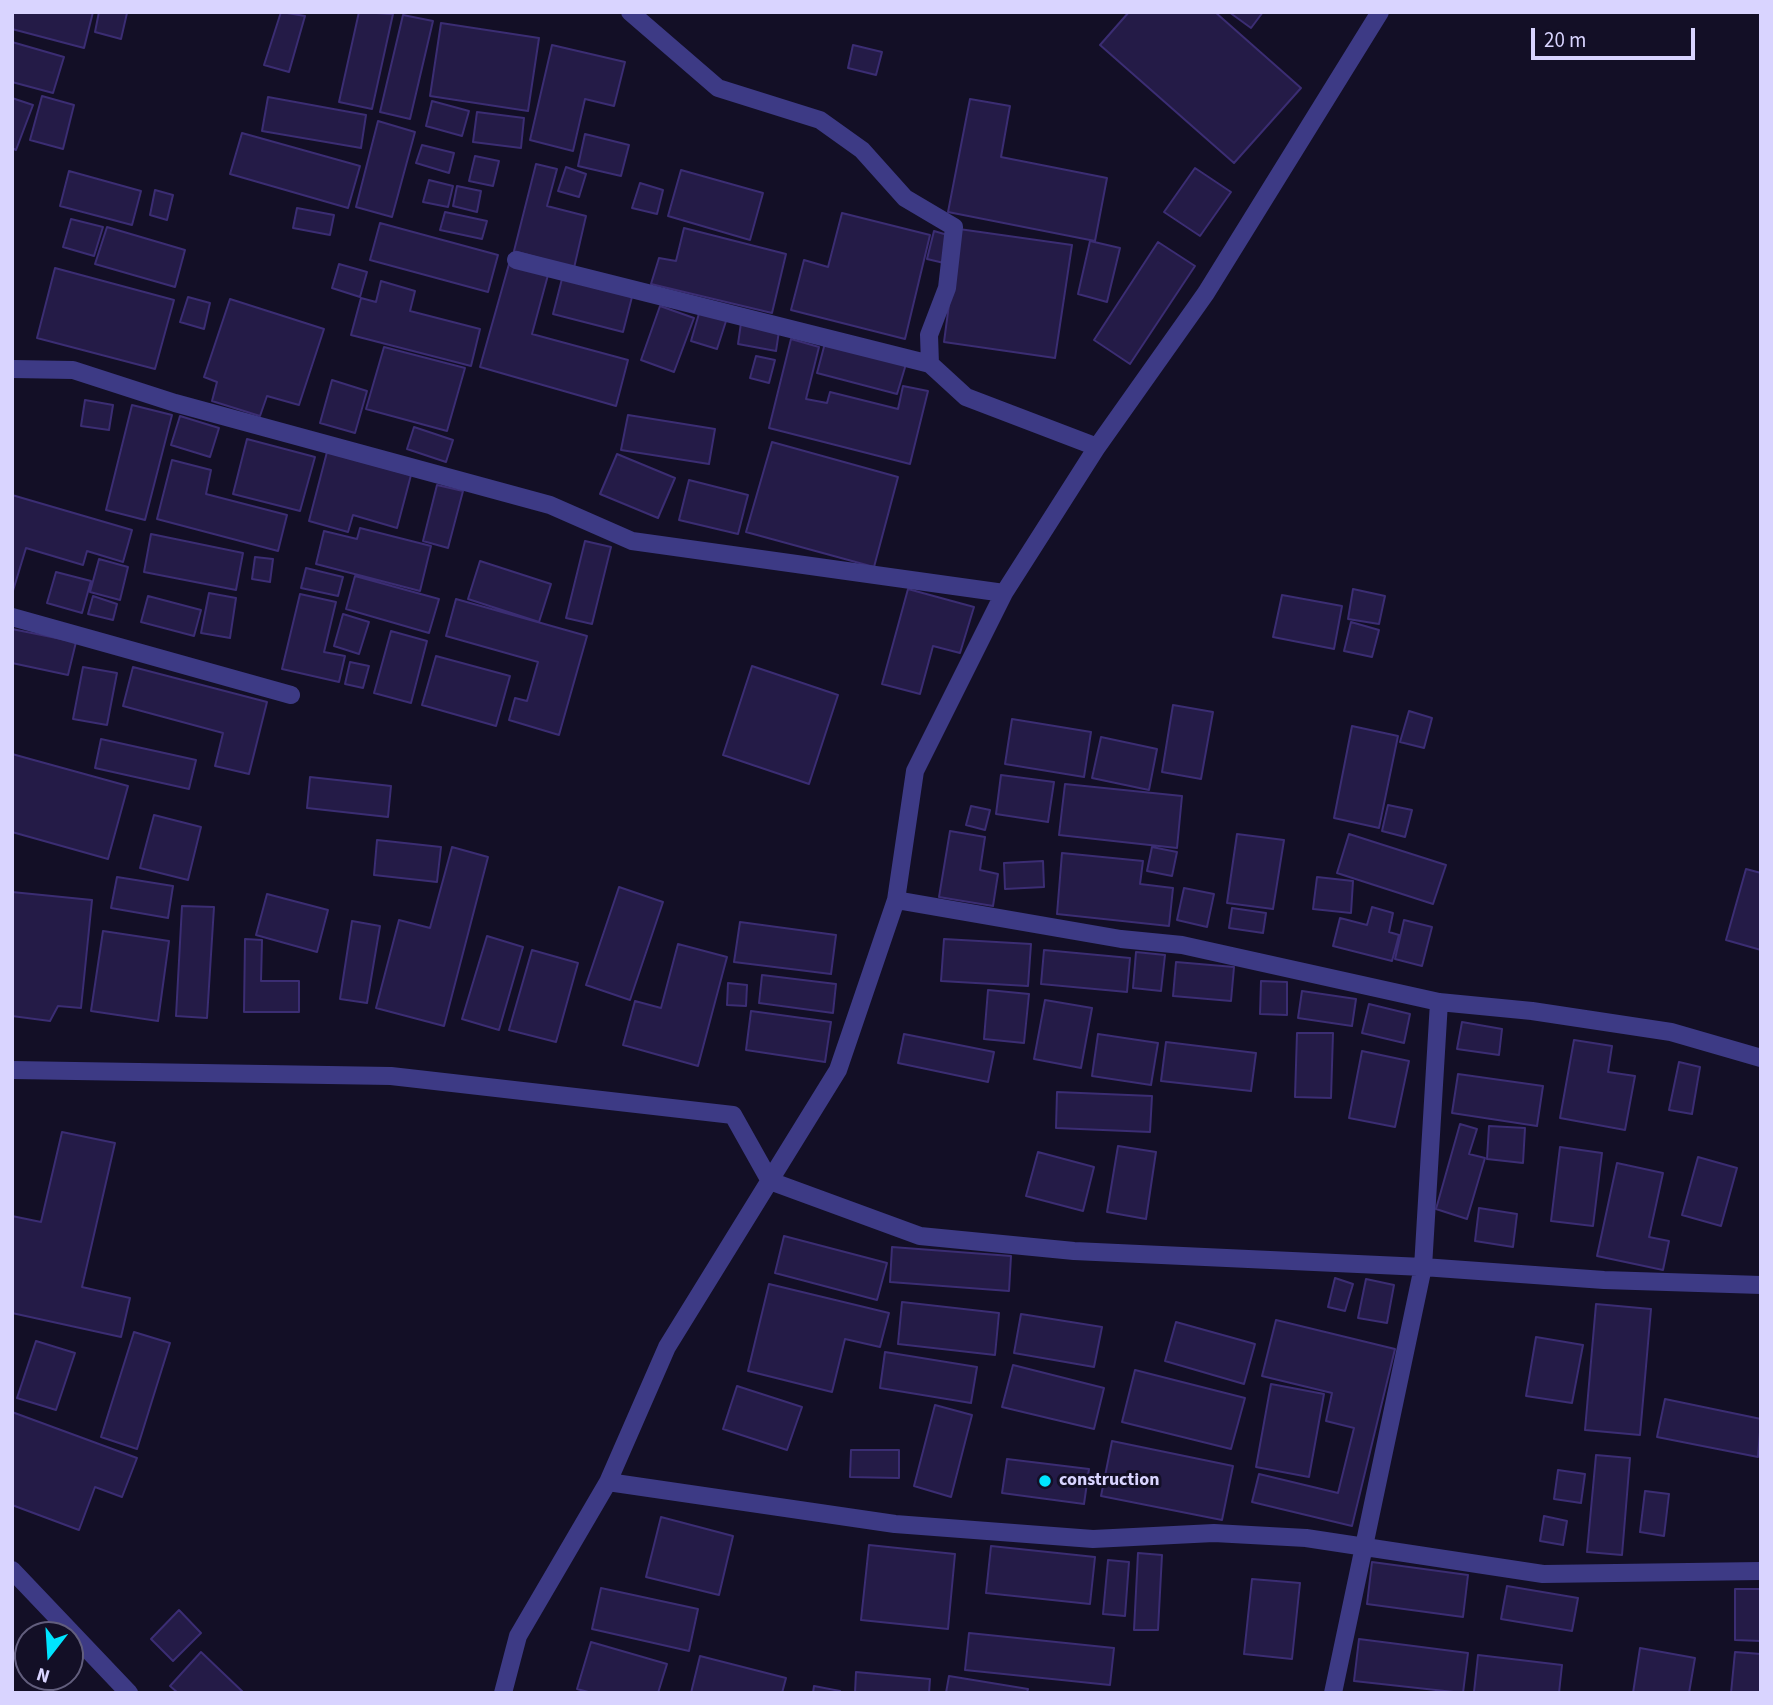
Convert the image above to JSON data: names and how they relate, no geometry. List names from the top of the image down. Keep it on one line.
{"places":["construction"],"scale_bar":"20 m","north":"bottom"}
